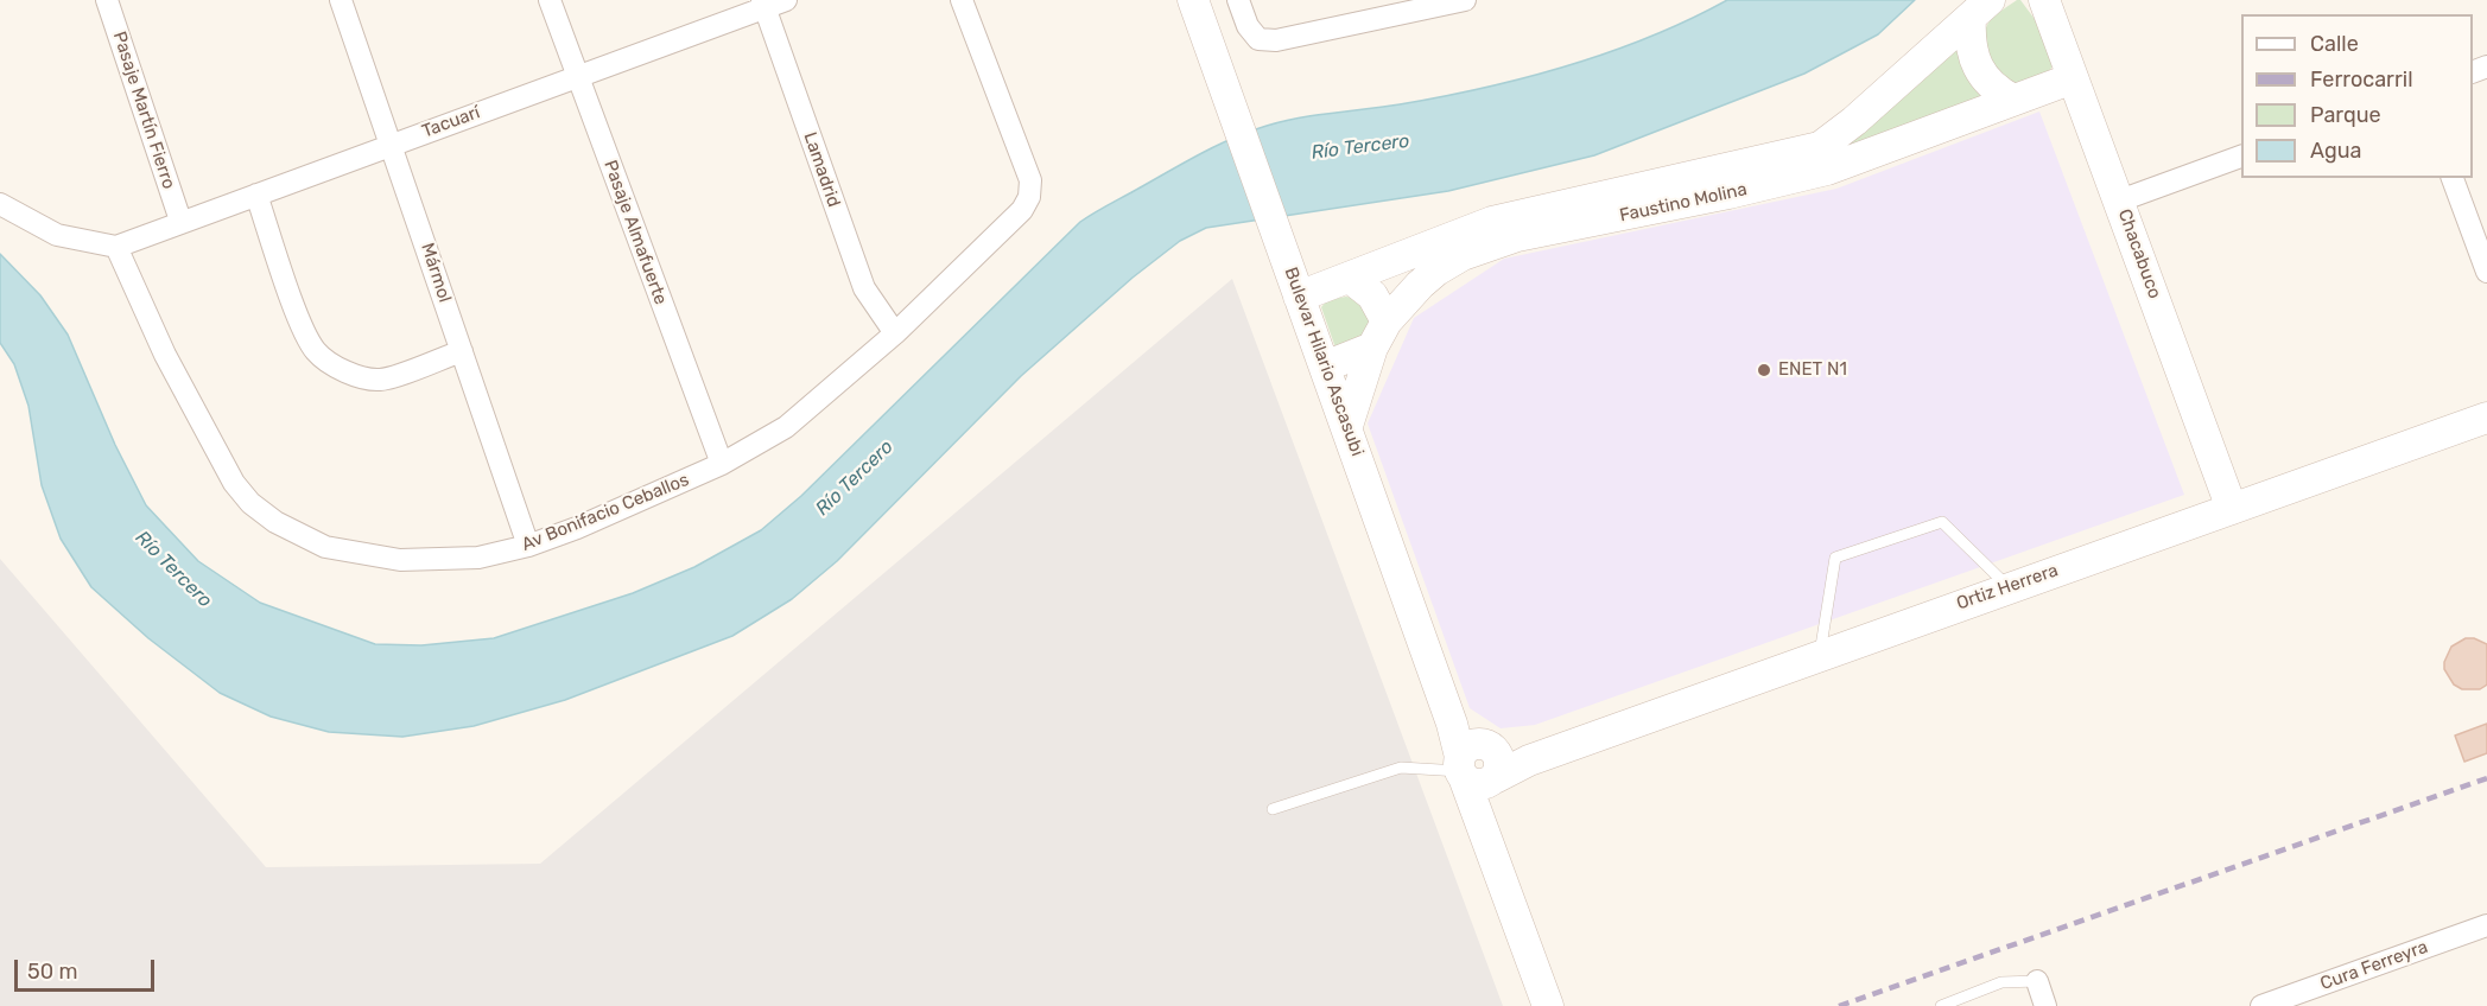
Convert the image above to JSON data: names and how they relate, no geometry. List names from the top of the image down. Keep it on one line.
{"streets":{"street":["Pasaje Martín Fierro","Tacuarí","Lamadrid","Faustino Molina","Pasaje Almafuerte","Chacabuco","Mármol","Bulevar Hilario Ascasubi","Av Bonifacio Ceballos","Ortiz Herrera","Cura Ferreyra"]},"crossings":[["Pasaje Martín Fierro","Tacuarí"],["Tacuarí","Lamadrid"],["Tacuarí","Pasaje Almafuerte"],["Tacuarí","Mármol"],["Tacuarí","Av Bonifacio Ceballos"],["Lamadrid","Av Bonifacio Ceballos"],["Faustino Molina","Chacabuco"],["Faustino Molina","Bulevar Hilario Ascasubi"],["Pasaje Almafuerte","Av Bonifacio Ceballos"],["Chacabuco","Ortiz Herrera"],["Mármol","Av Bonifacio Ceballos"],["Bulevar Hilario Ascasubi","Ortiz Herrera"]],"water":["Río Tercero"],"places":["ENET N1"],"legend":["Calle","Ferrocarril","Parque","Agua"],"scale_bar":"50 m"}
